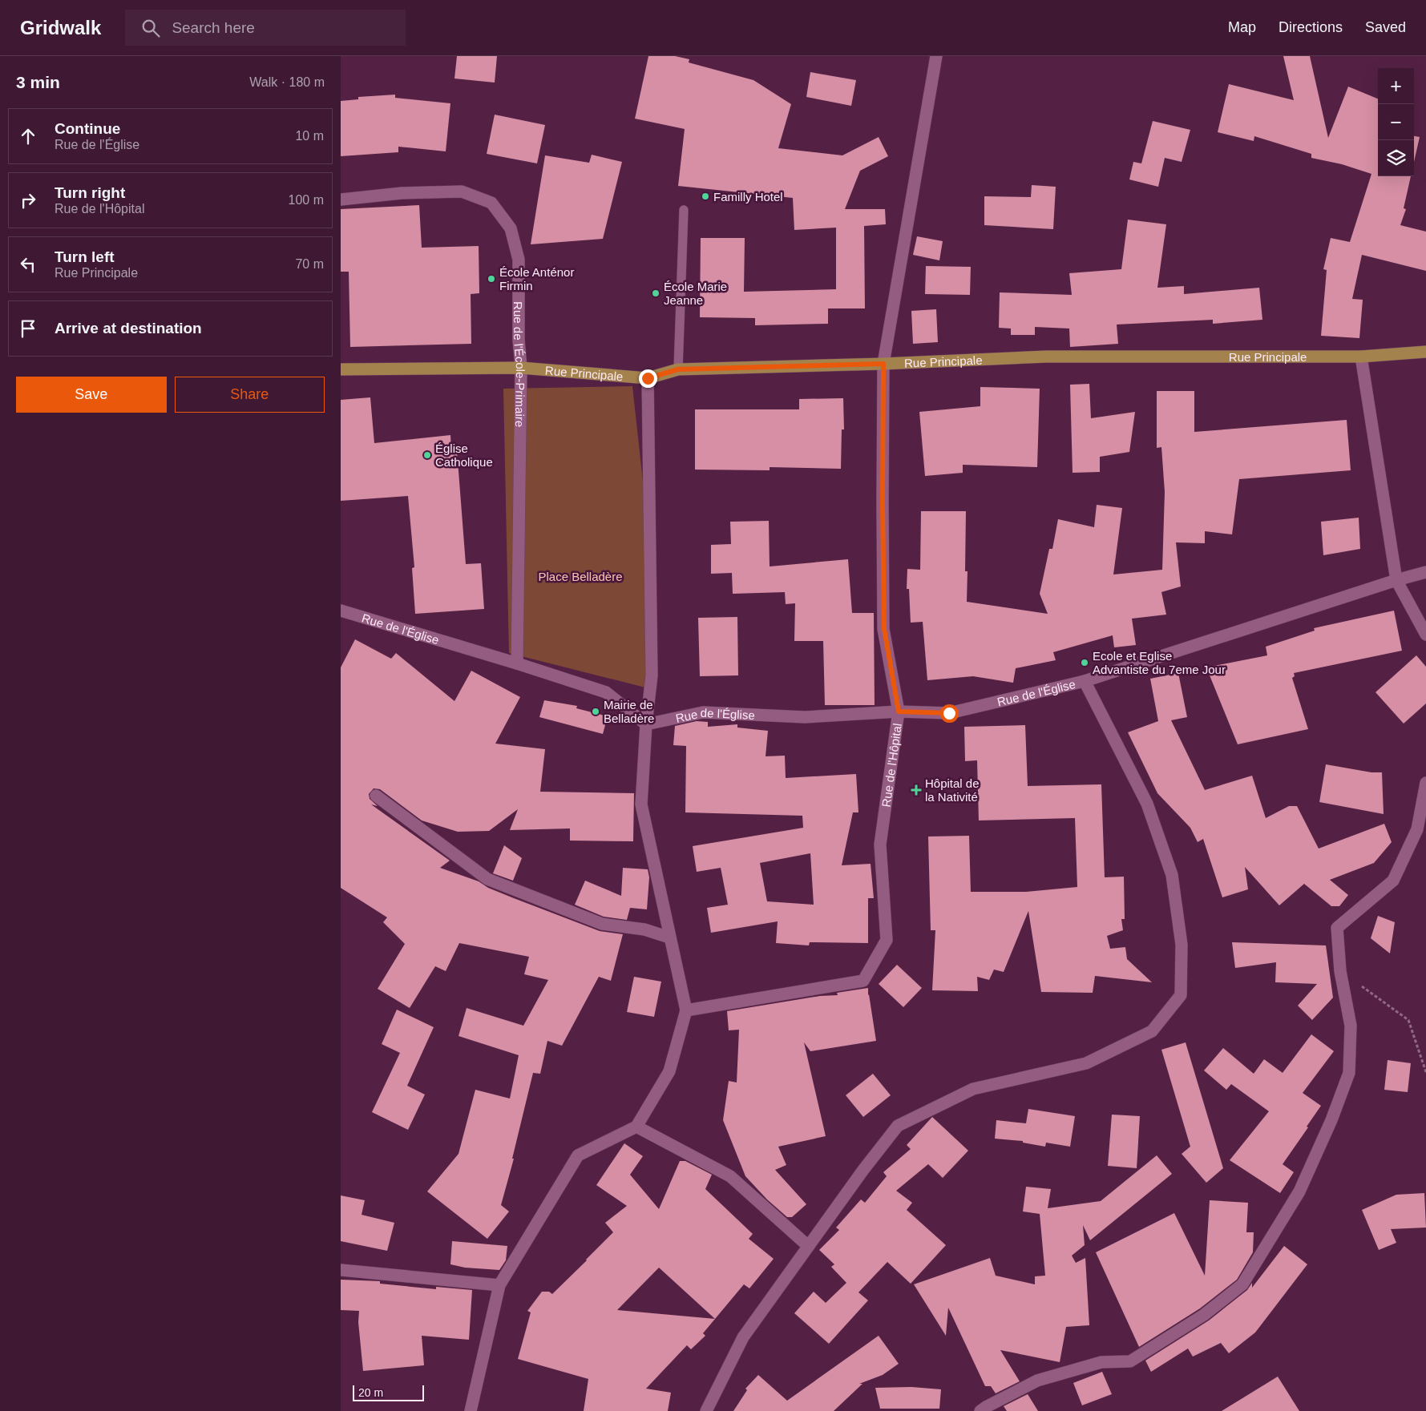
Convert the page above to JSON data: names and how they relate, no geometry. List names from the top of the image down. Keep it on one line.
{"streets":{"main road":["Rue Principale"],"street":["Rue de l'École-Primaire","Rue de l'Église","Rue de l'Hôpital"]},"crossings":[["Rue Principale","Rue de l'École-Primaire"],["Rue Principale","Rue de l'Hôpital"],["Rue de l'École-Primaire","Rue de l'Église"],["Rue de l'Église","Rue de l'Hôpital"]],"parks":["Place Belladère"],"places":{"other":["Familly Hotel","École Anténor Firmin","École Marie Jeanne","Église Catholique","Ecole et Eglise Advantiste du 7eme Jour","Mairie de Belladère"],"health":["Hôpital de la Nativité"]},"scale_bar":"20 m","page":{"header":"Gridwalk","search":"Search here","nav":["Map","Directions","Saved"],"heading":["3 min","Walk · 180 m"],"map_buttons":["+","−"],"list":[["Continue","Rue de l'Église","10 m"],["Turn right","Rue de l'Hôpital","100 m"],["Turn left","Rue Principale","70 m"],"Arrive at destination"],"buttons":["Save","Share"],"scale":"20 m"}}
